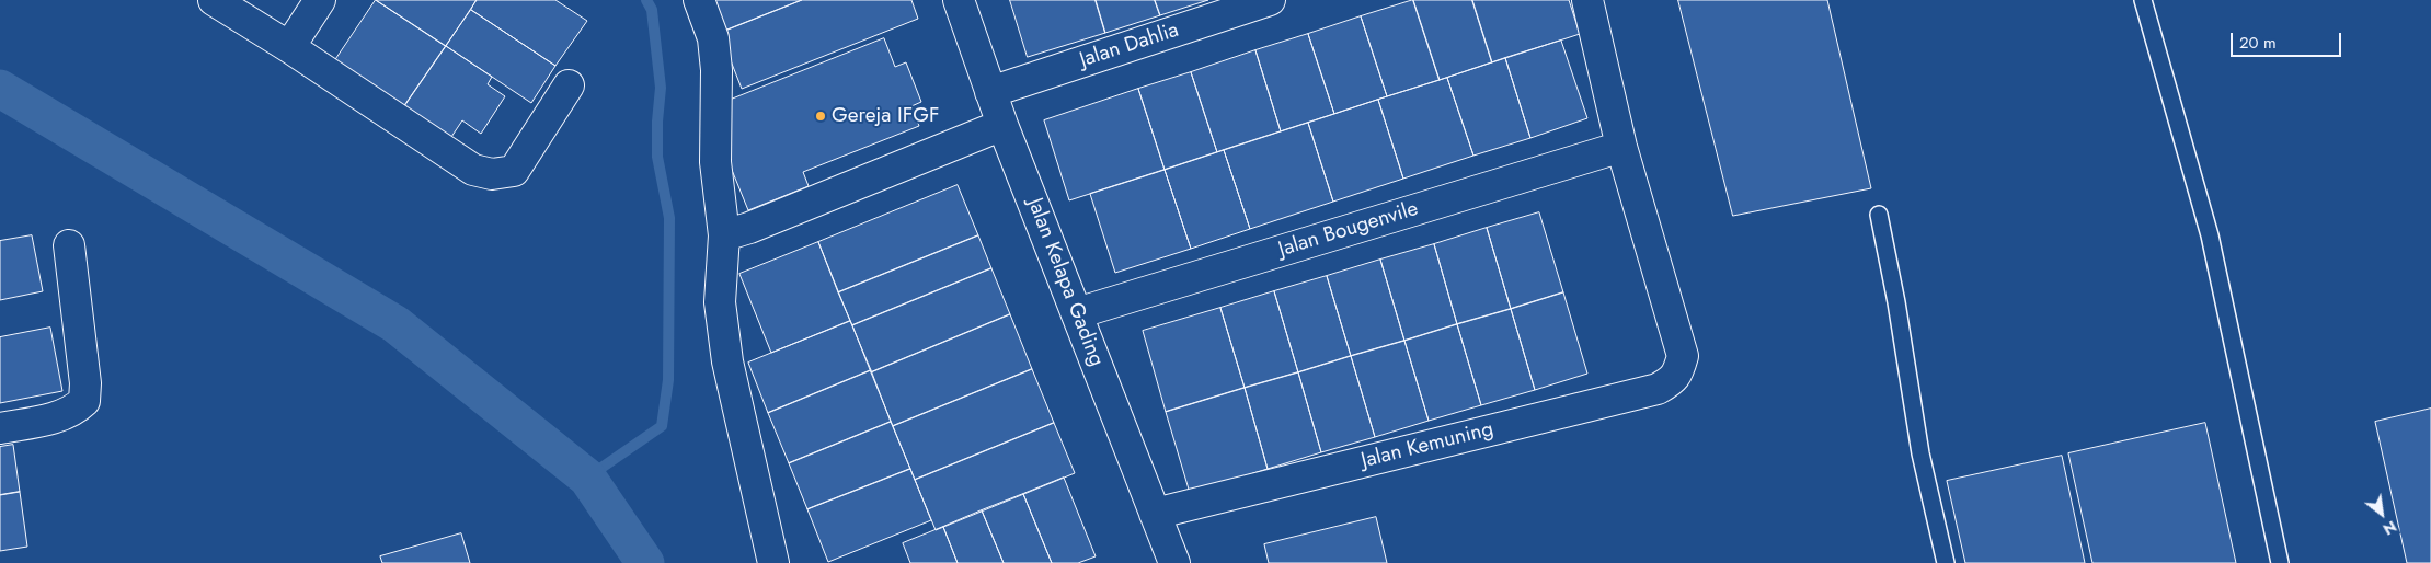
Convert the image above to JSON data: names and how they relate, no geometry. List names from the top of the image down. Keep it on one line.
{"streets":{"street":["Jalan Dahlia","Jalan Bougenvile","Jalan Kelapa Gading","Jalan Kemuning"]},"crossings":[["Jalan Dahlia","Jalan Kelapa Gading"],["Jalan Bougenvile","Jalan Kelapa Gading"],["Jalan Bougenvile","Jalan Kemuning"],["Jalan Kelapa Gading","Jalan Kemuning"]],"places":["Gereja IFGF"],"scale_bar":"20 m","north":"bottom right"}
